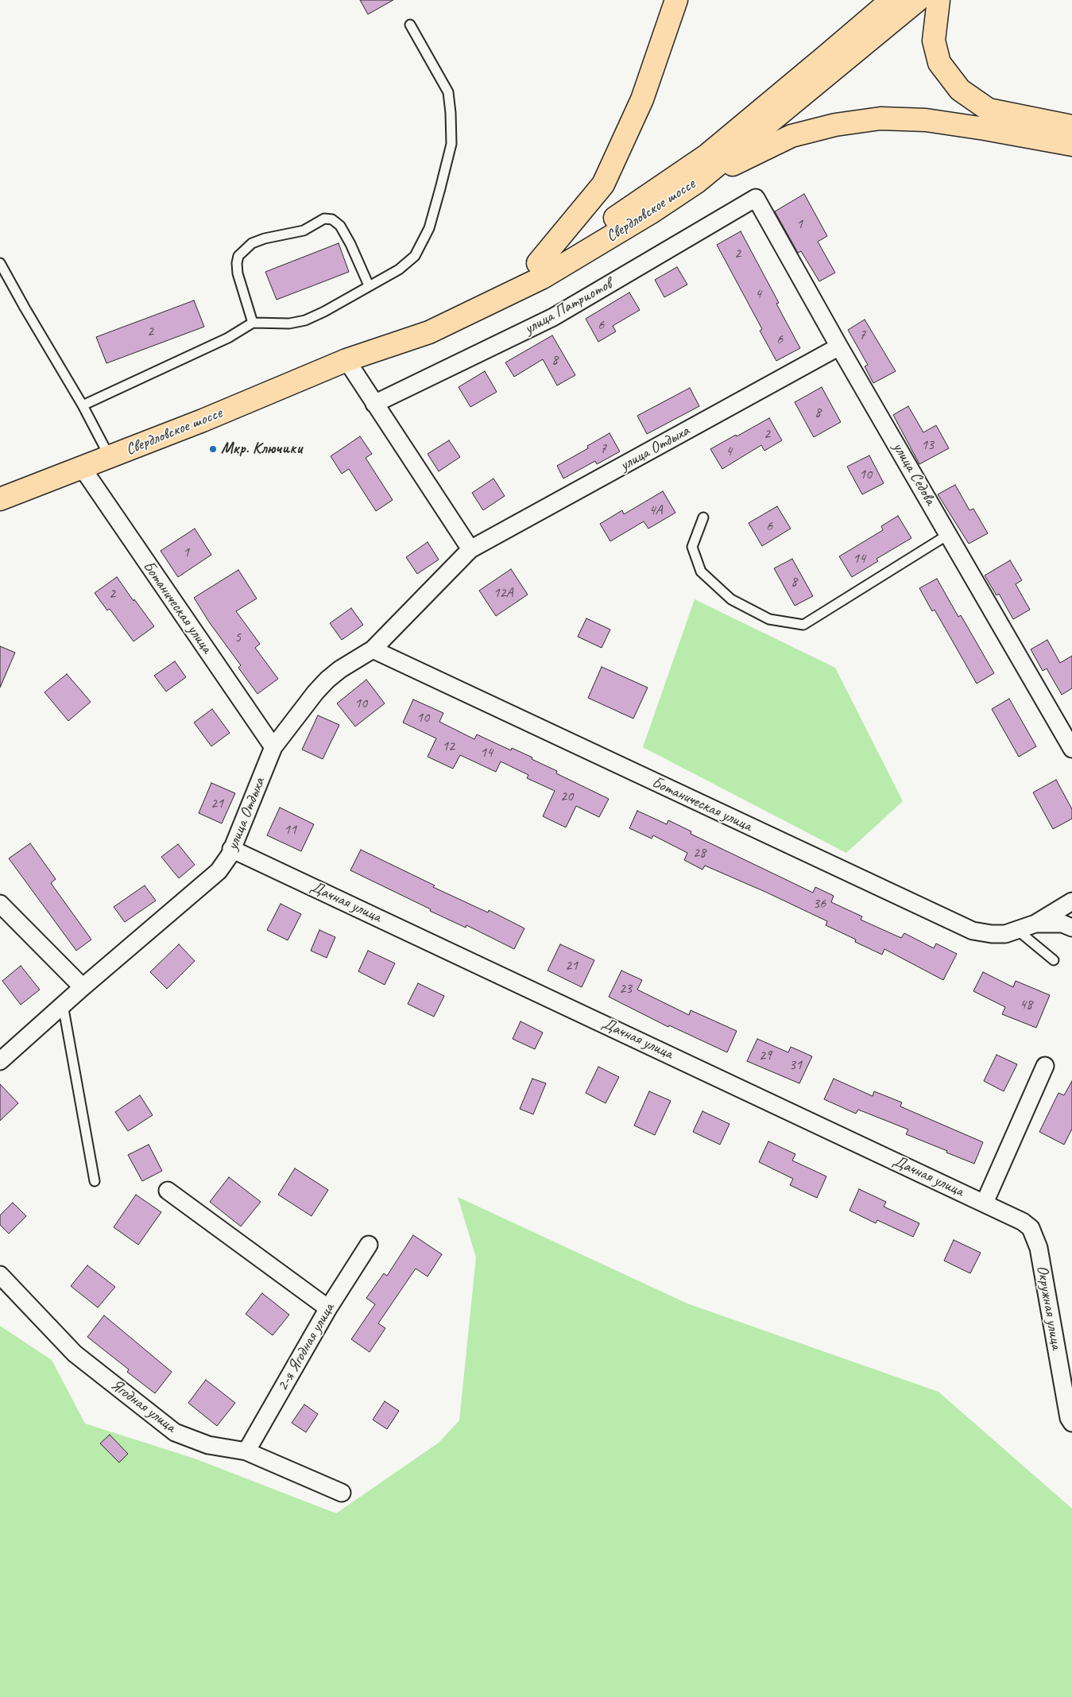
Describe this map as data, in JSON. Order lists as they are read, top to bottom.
{
  "streets": {
    "main road": ["Свердловское шоссе"],
    "street": [
      "улица Патриотов",
      "улица Отдыха",
      "улица Седова",
      "Ботаническая улица",
      "Дачная улица",
      "Окружная улица",
      "2-я Ягодная улица",
      "Ягодная улица"
    ]
  },
  "crossings": [
    ["Свердловское шоссе", "Ботаническая улица"],
    ["улица Патриотов", "улица Седова"],
    ["улица Отдыха", "улица Седова"],
    ["улица Отдыха", "Ботаническая улица"],
    ["улица Отдыха", "Дачная улица"],
    ["Дачная улица", "Окружная улица"],
    ["2-я Ягодная улица", "Ягодная улица"]
  ],
  "places": ["Мкр. Ключики"],
  "house_numbers": [
    "1",
    "2",
    "4",
    "6",
    "2",
    "7",
    "6",
    "8",
    "8",
    "2",
    "13",
    "7",
    "4",
    "10",
    "4А",
    "6",
    "1",
    "14",
    "8",
    "12А",
    "2",
    "5",
    "10",
    "10",
    "12",
    "14",
    "20",
    "21",
    "11",
    "28",
    "36",
    "21",
    "23",
    "48",
    "29",
    "31"
  ]
}
